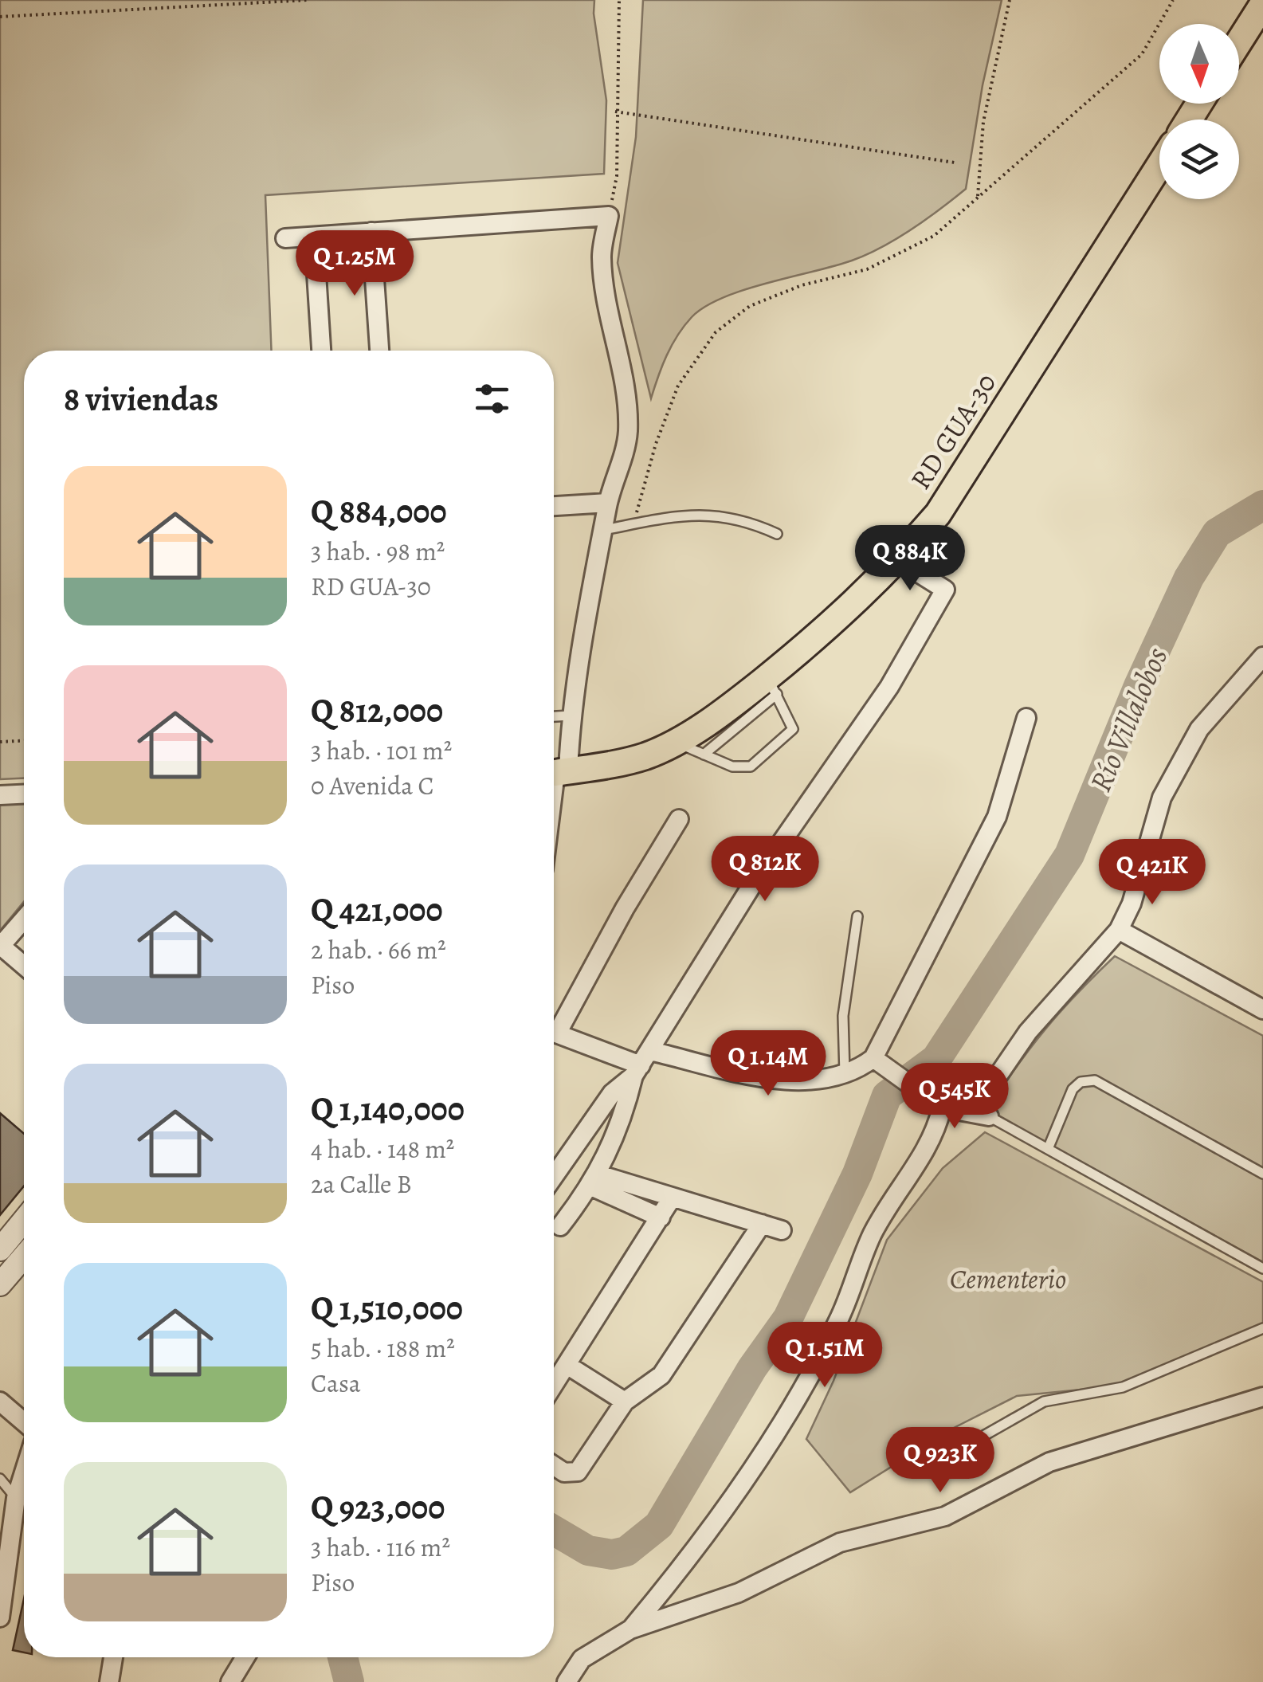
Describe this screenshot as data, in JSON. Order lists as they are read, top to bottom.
{
  "streets": {
    "main road": ["RD GUA-30"]
  },
  "water": ["Río Villalobos"],
  "parks": ["Cementerio"],
  "north": "bottom",
  "page": {
    "price": [
      "Q 1.25M",
      "Q 884K",
      "Q 812K",
      "Q 421K",
      "Q 1.14M",
      "Q 545K",
      "Q 1.51M",
      "Q 923K"
    ],
    "heading": "8 viviendas",
    "list": [
      {
        "name": "Q 884,000",
        "note": "3 hab. · 98 m² · RD GUA-30"
      },
      {
        "name": "Q 812,000",
        "note": "3 hab. · 101 m² · 0 Avenida C"
      },
      {
        "name": "Q 421,000",
        "note": "2 hab. · 66 m² · Piso"
      },
      {
        "name": "Q 1,140,000",
        "note": "4 hab. · 148 m² · 2a Calle B"
      },
      {
        "name": "Q 1,510,000",
        "note": "5 hab. · 188 m² · Casa"
      },
      {
        "name": "Q 923,000",
        "note": "3 hab. · 116 m² · Piso"
      }
    ]
  }
}
